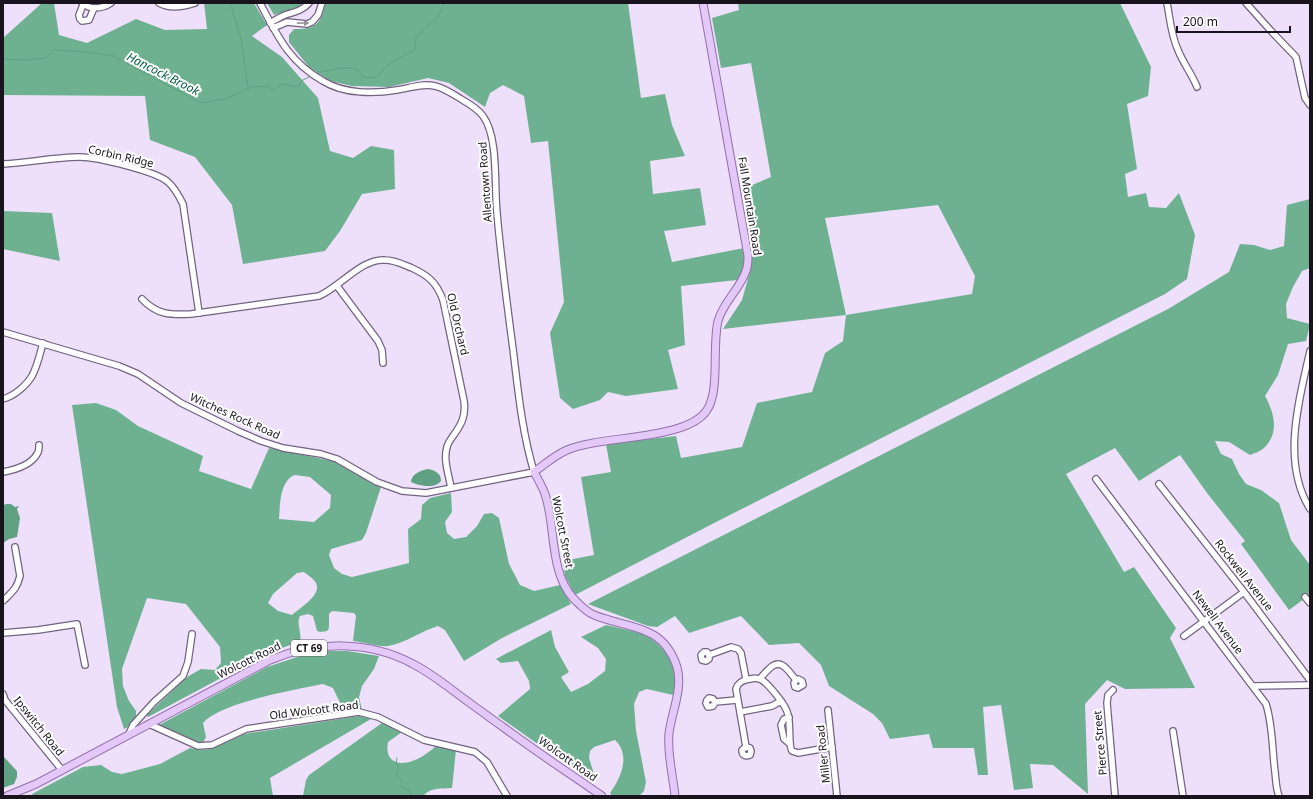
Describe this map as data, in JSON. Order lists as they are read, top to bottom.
{
  "streets": {
    "main road": [
      "Fall Mountain Road",
      "Wolcott Street",
      "CT 69",
      "Wolcott Road"
    ],
    "street": [
      "Corbin Ridge",
      "Allentown Road",
      "Old Orchard",
      "Witches Rock Road",
      "Rockwell Avenue",
      "Newell Avenue",
      "Old Wolcott Road",
      "Ipswitch Road",
      "Pierce Street",
      "Miller Road"
    ]
  },
  "crossings": [
    ["Corbin Ridge", "Old Orchard"],
    ["Allentown Road", "Fall Mountain Road"],
    ["Allentown Road", "Witches Rock Road"],
    ["Allentown Road", "Wolcott Street"],
    ["Fall Mountain Road", "Witches Rock Road"],
    ["Fall Mountain Road", "Wolcott Street"],
    ["Old Orchard", "Witches Rock Road"],
    ["Witches Rock Road", "Wolcott Street"],
    ["Wolcott Road", "Old Wolcott Road"],
    ["Wolcott Road", "Ipswitch Road"]
  ],
  "water": ["Hancock Brook"],
  "scale_bar": "200 m"
}
